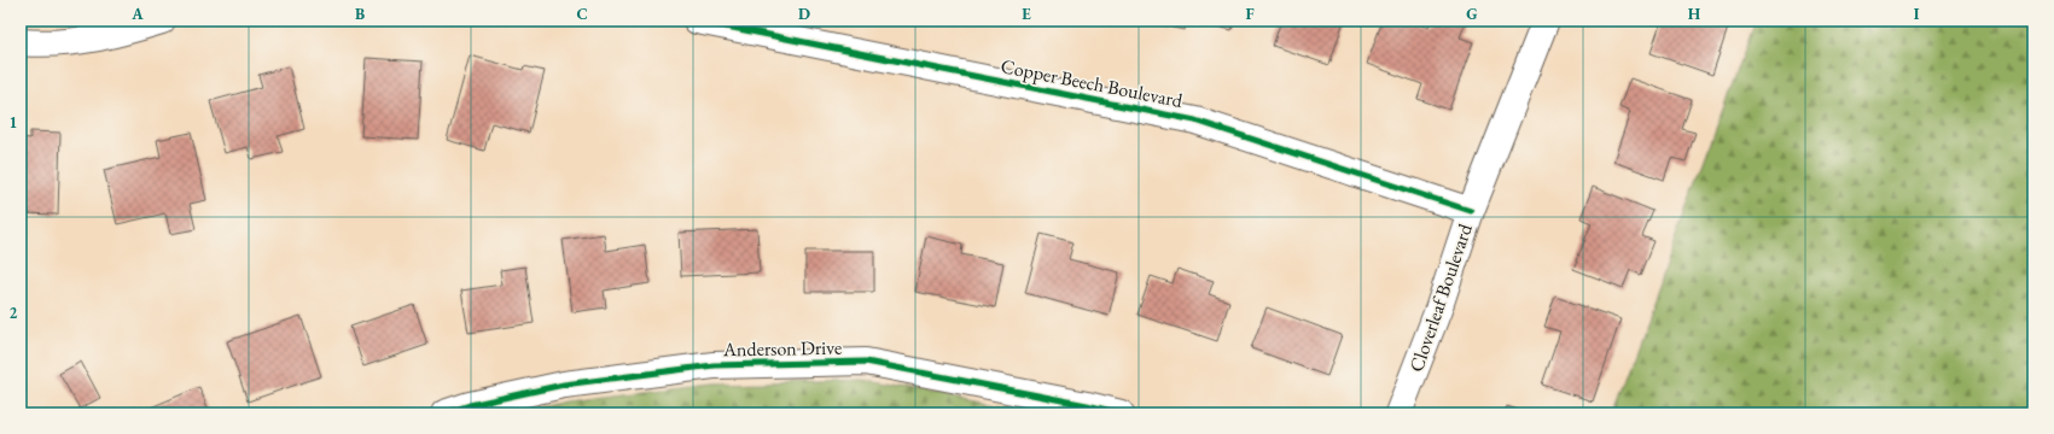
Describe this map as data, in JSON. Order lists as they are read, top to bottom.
{
  "streets": {
    "street": ["Copper Beech Boulevard", "Cloverleaf Boulevard", "Anderson Drive"]
  },
  "crossings": [
    ["Copper Beech Boulevard", "Cloverleaf Boulevard"]
  ],
  "grid": {
    "columns": [
      "A",
      "B",
      "C",
      "D",
      "E",
      "F",
      "G",
      "H",
      "I"
    ],
    "rows": ["1", "2"]
  }
}
